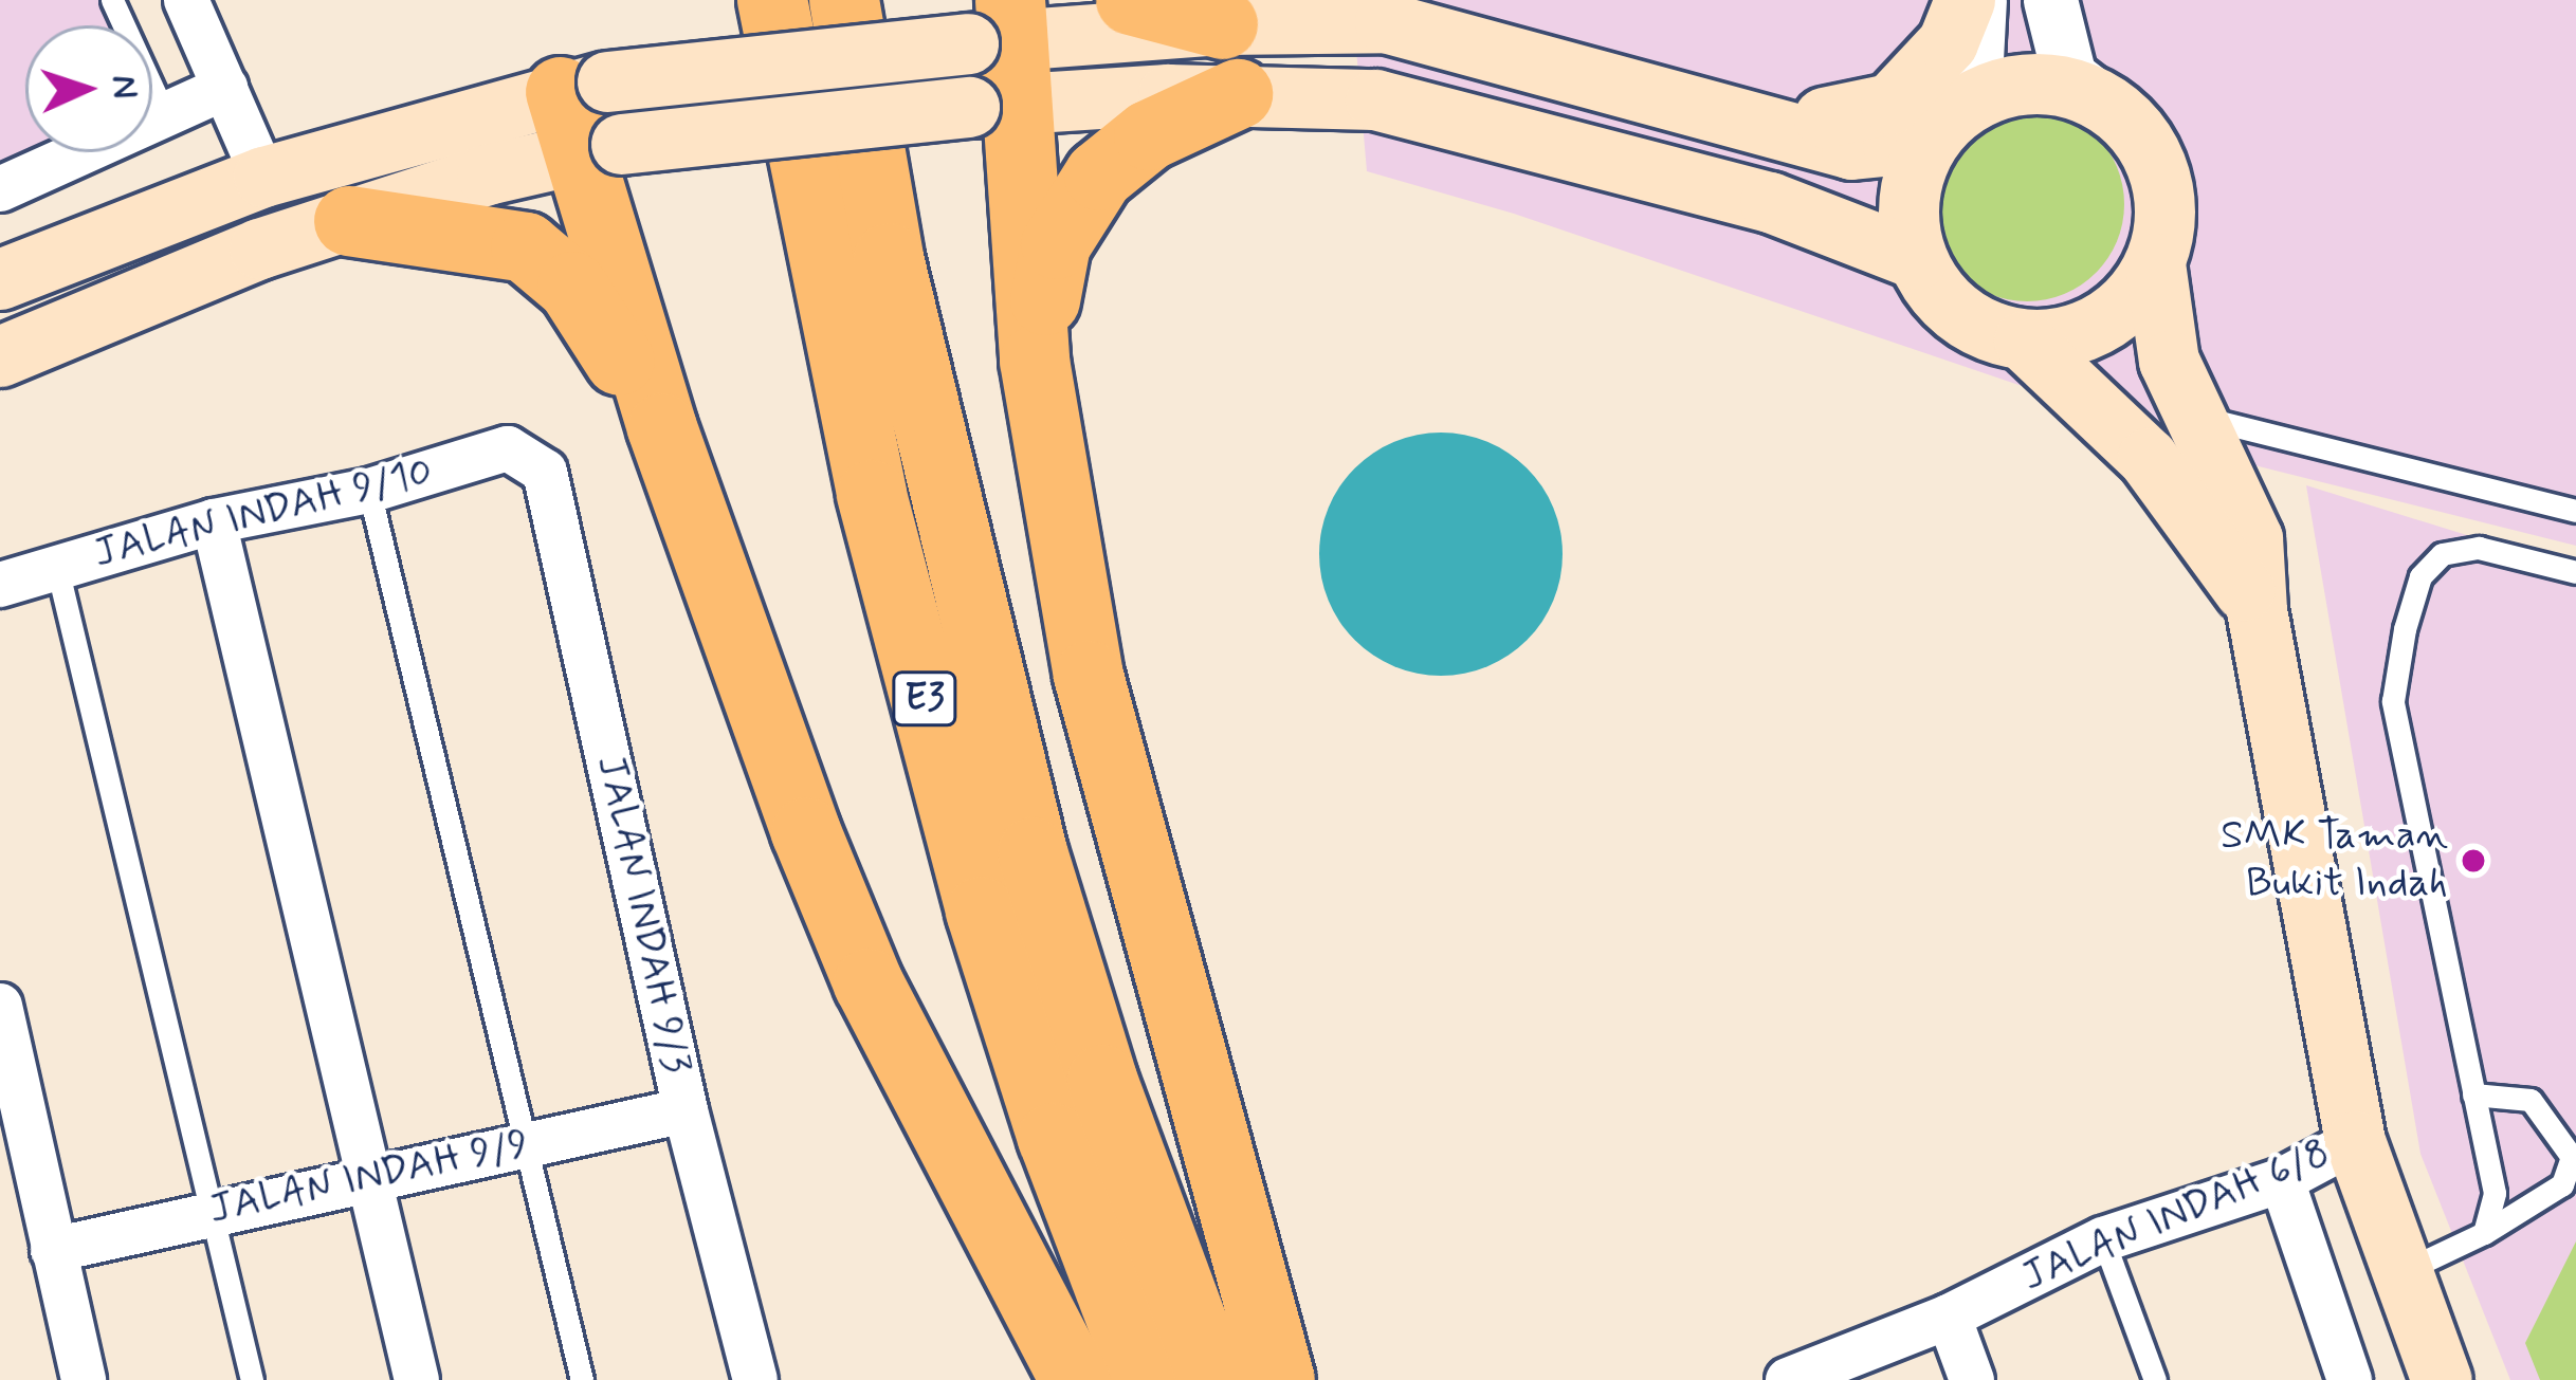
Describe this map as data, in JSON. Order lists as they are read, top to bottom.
{
  "streets": {
    "highway": ["E3"],
    "street": [
      "JALAN INDAH 9/10",
      "JALAN INDAH 9/3",
      "JALAN INDAH 9/9",
      "JALAN INDAH 6/8"
    ]
  },
  "crossings": [
    ["JALAN INDAH 9/10", "JALAN INDAH 9/3"],
    ["JALAN INDAH 9/3", "JALAN INDAH 9/9"]
  ],
  "places": ["SMK Taman Bukit Indah"],
  "north": "right"
}
